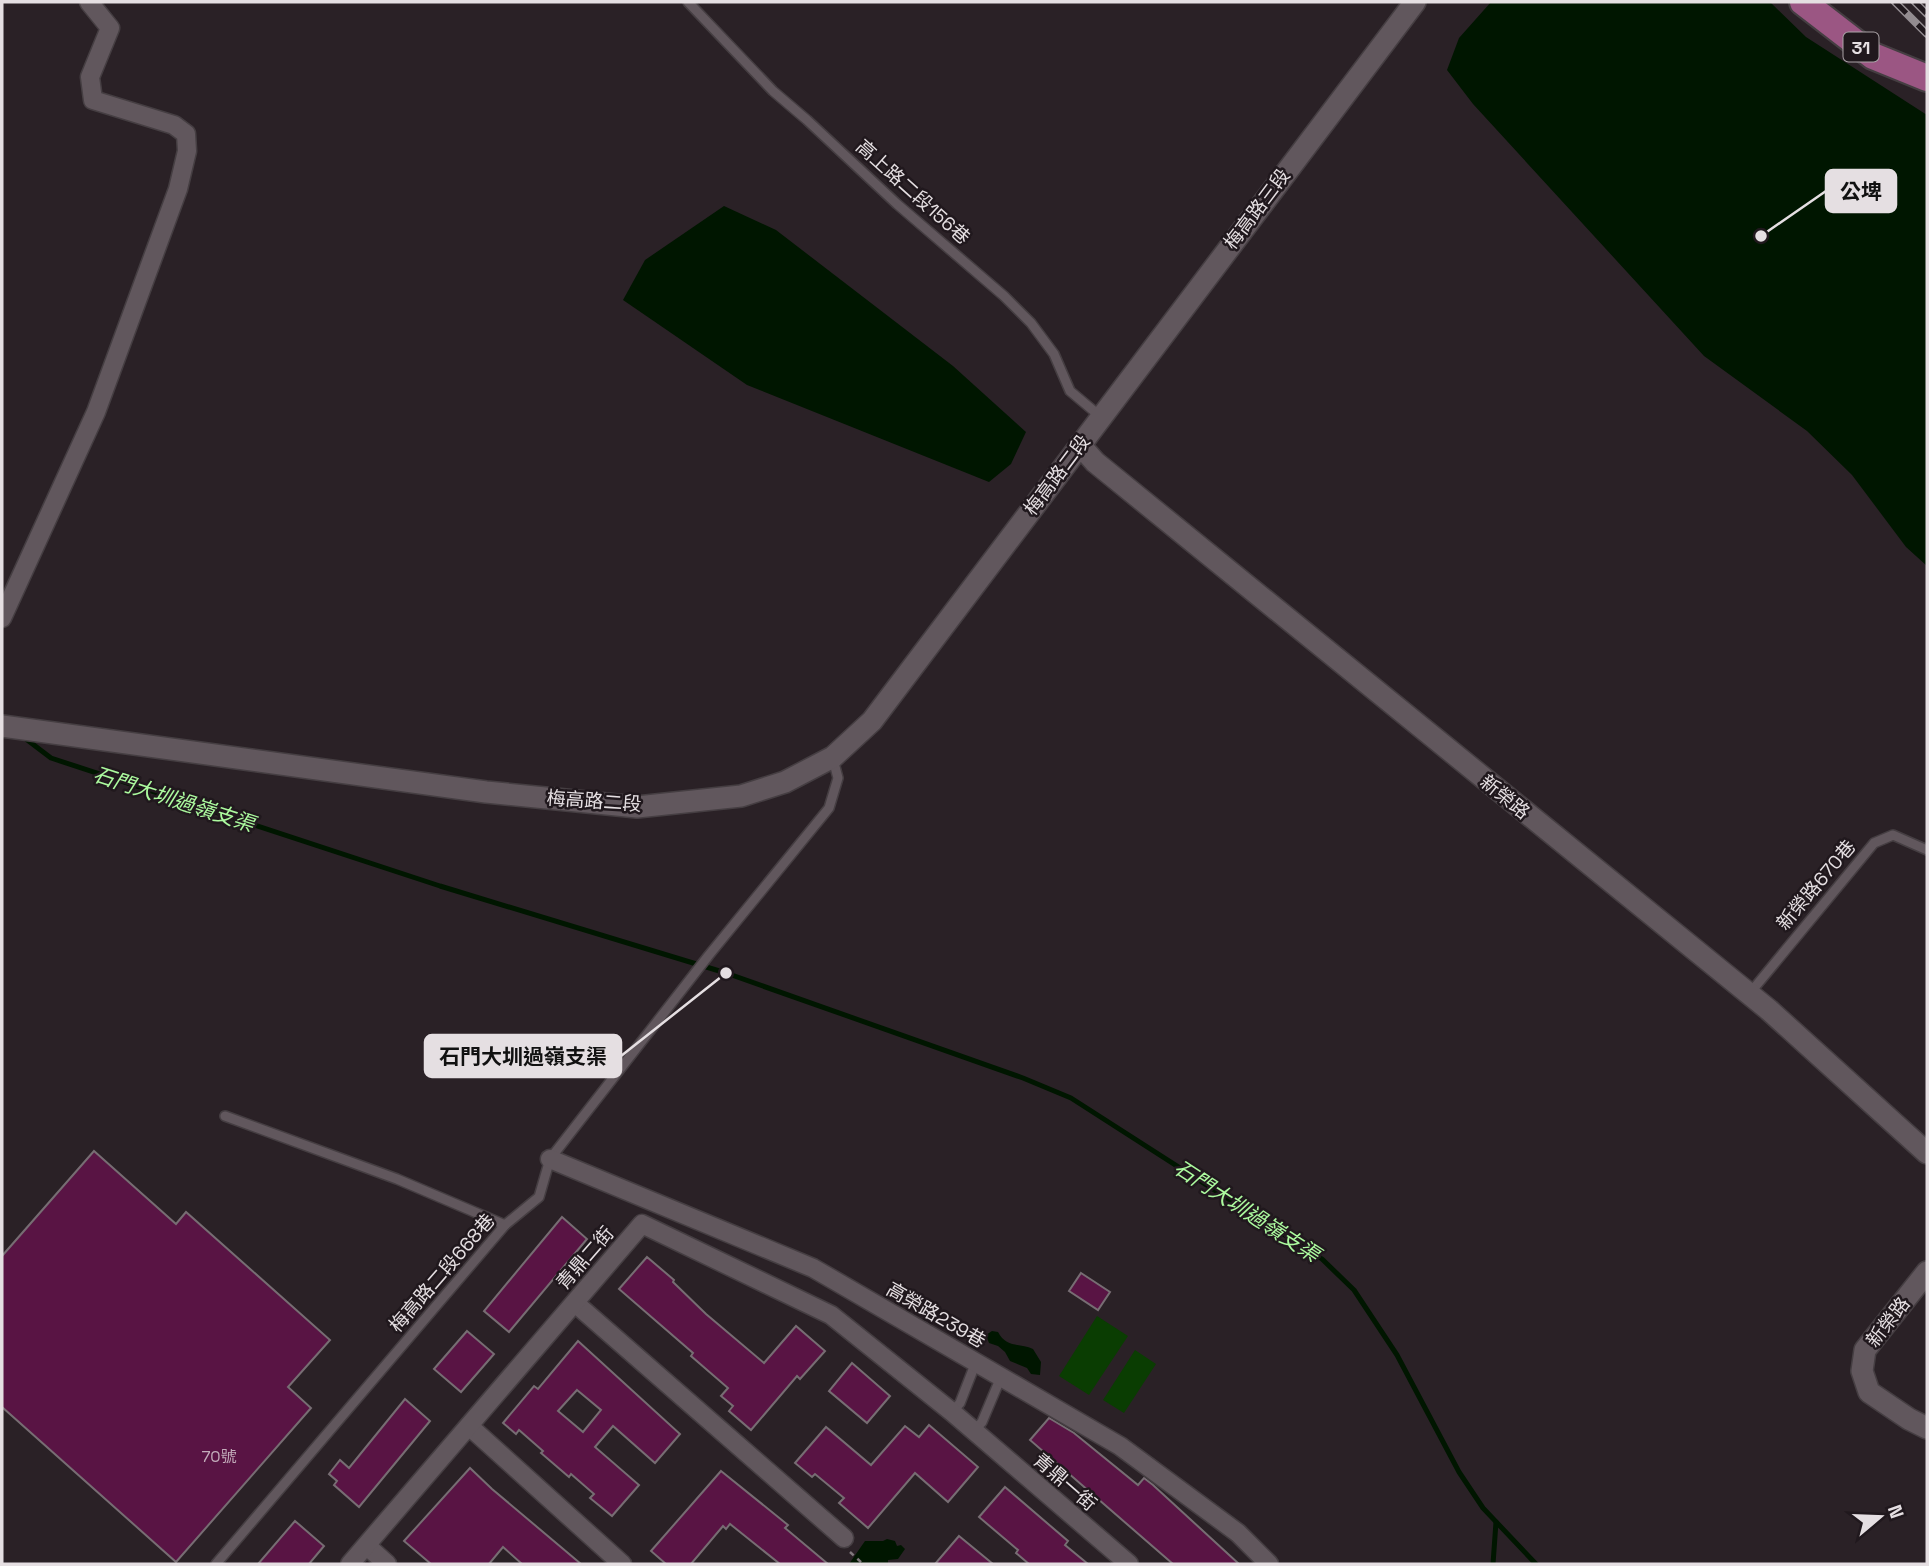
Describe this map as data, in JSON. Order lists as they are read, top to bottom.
{
  "streets": {
    "main road": ["31"],
    "street": [
      "梅高路三段",
      "梅高路二段",
      "新榮路",
      "青鼎二街",
      "高榮路239巷",
      "青鼎一街"
    ],
    "lane": ["高上路二段156巷", "新榮路670巷", "梅高路二段668巷"]
  },
  "crossings": [
    ["高上路二段156巷", "梅高路三段"],
    ["高上路二段156巷", "梅高路二段"],
    ["梅高路三段", "梅高路二段"],
    ["梅高路二段", "新榮路"],
    ["梅高路二段", "梅高路二段668巷"],
    ["新榮路", "新榮路670巷"],
    ["青鼎二街", "青鼎一街"],
    ["梅高路二段668巷", "高榮路239巷"]
  ],
  "water": ["石門大圳過嶺支渠"],
  "places": ["公埤", "石門大圳過嶺支渠"],
  "house_numbers": ["70號"],
  "north": "right"
}
